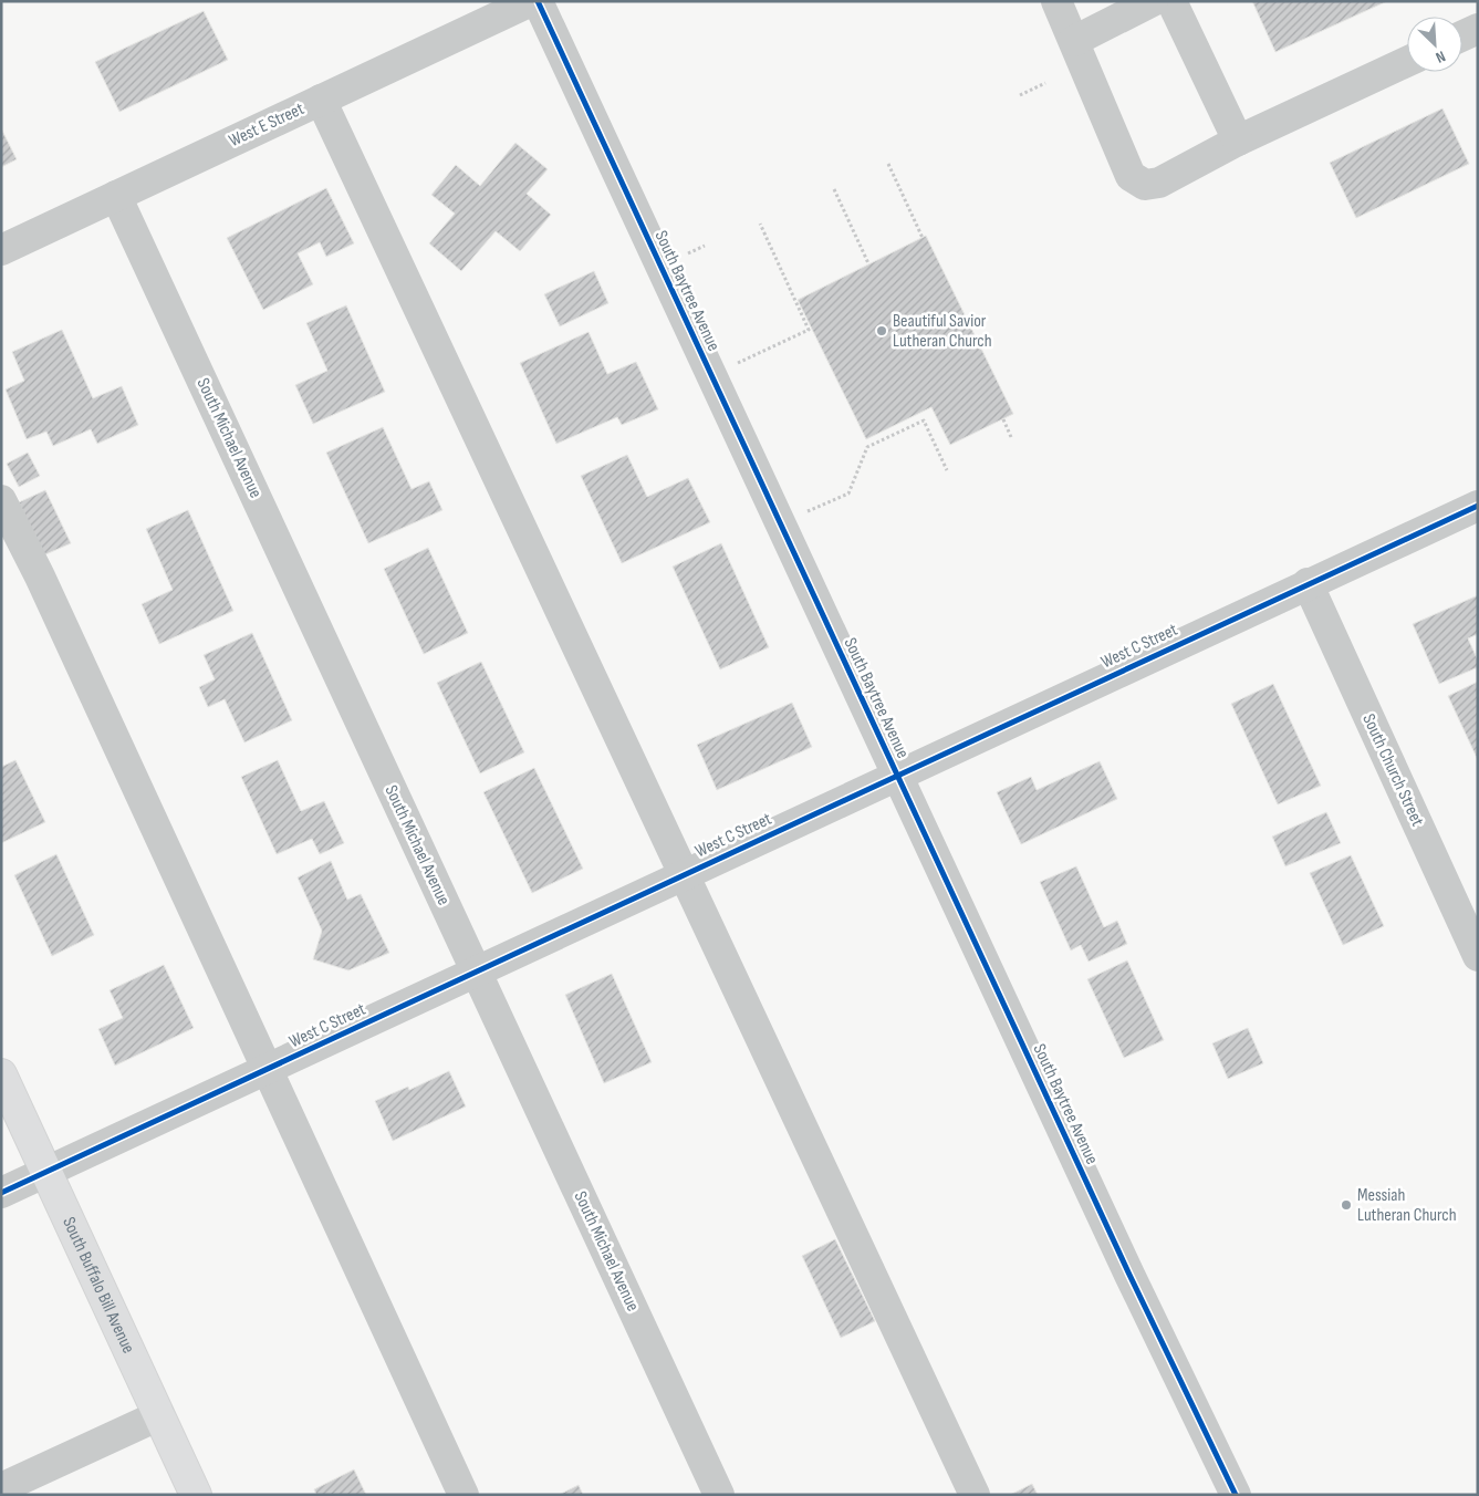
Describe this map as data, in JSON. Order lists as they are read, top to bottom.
{
  "streets": {
    "main road": ["South Buffalo Bill Avenue"],
    "street": [
      "West E Street",
      "South Baytree Avenue",
      "South Michael Avenue",
      "West C Street",
      "South Church Street"
    ]
  },
  "crossings": [
    ["West E Street", "South Michael Avenue"],
    ["South Baytree Avenue", "West C Street"],
    ["South Michael Avenue", "West C Street"],
    ["West C Street", "South Church Street"],
    ["West C Street", "South Buffalo Bill Avenue"]
  ],
  "places": ["Beautiful Savior Lutheran Church", "Messiah Lutheran Church"],
  "north": "bottom right"
}
